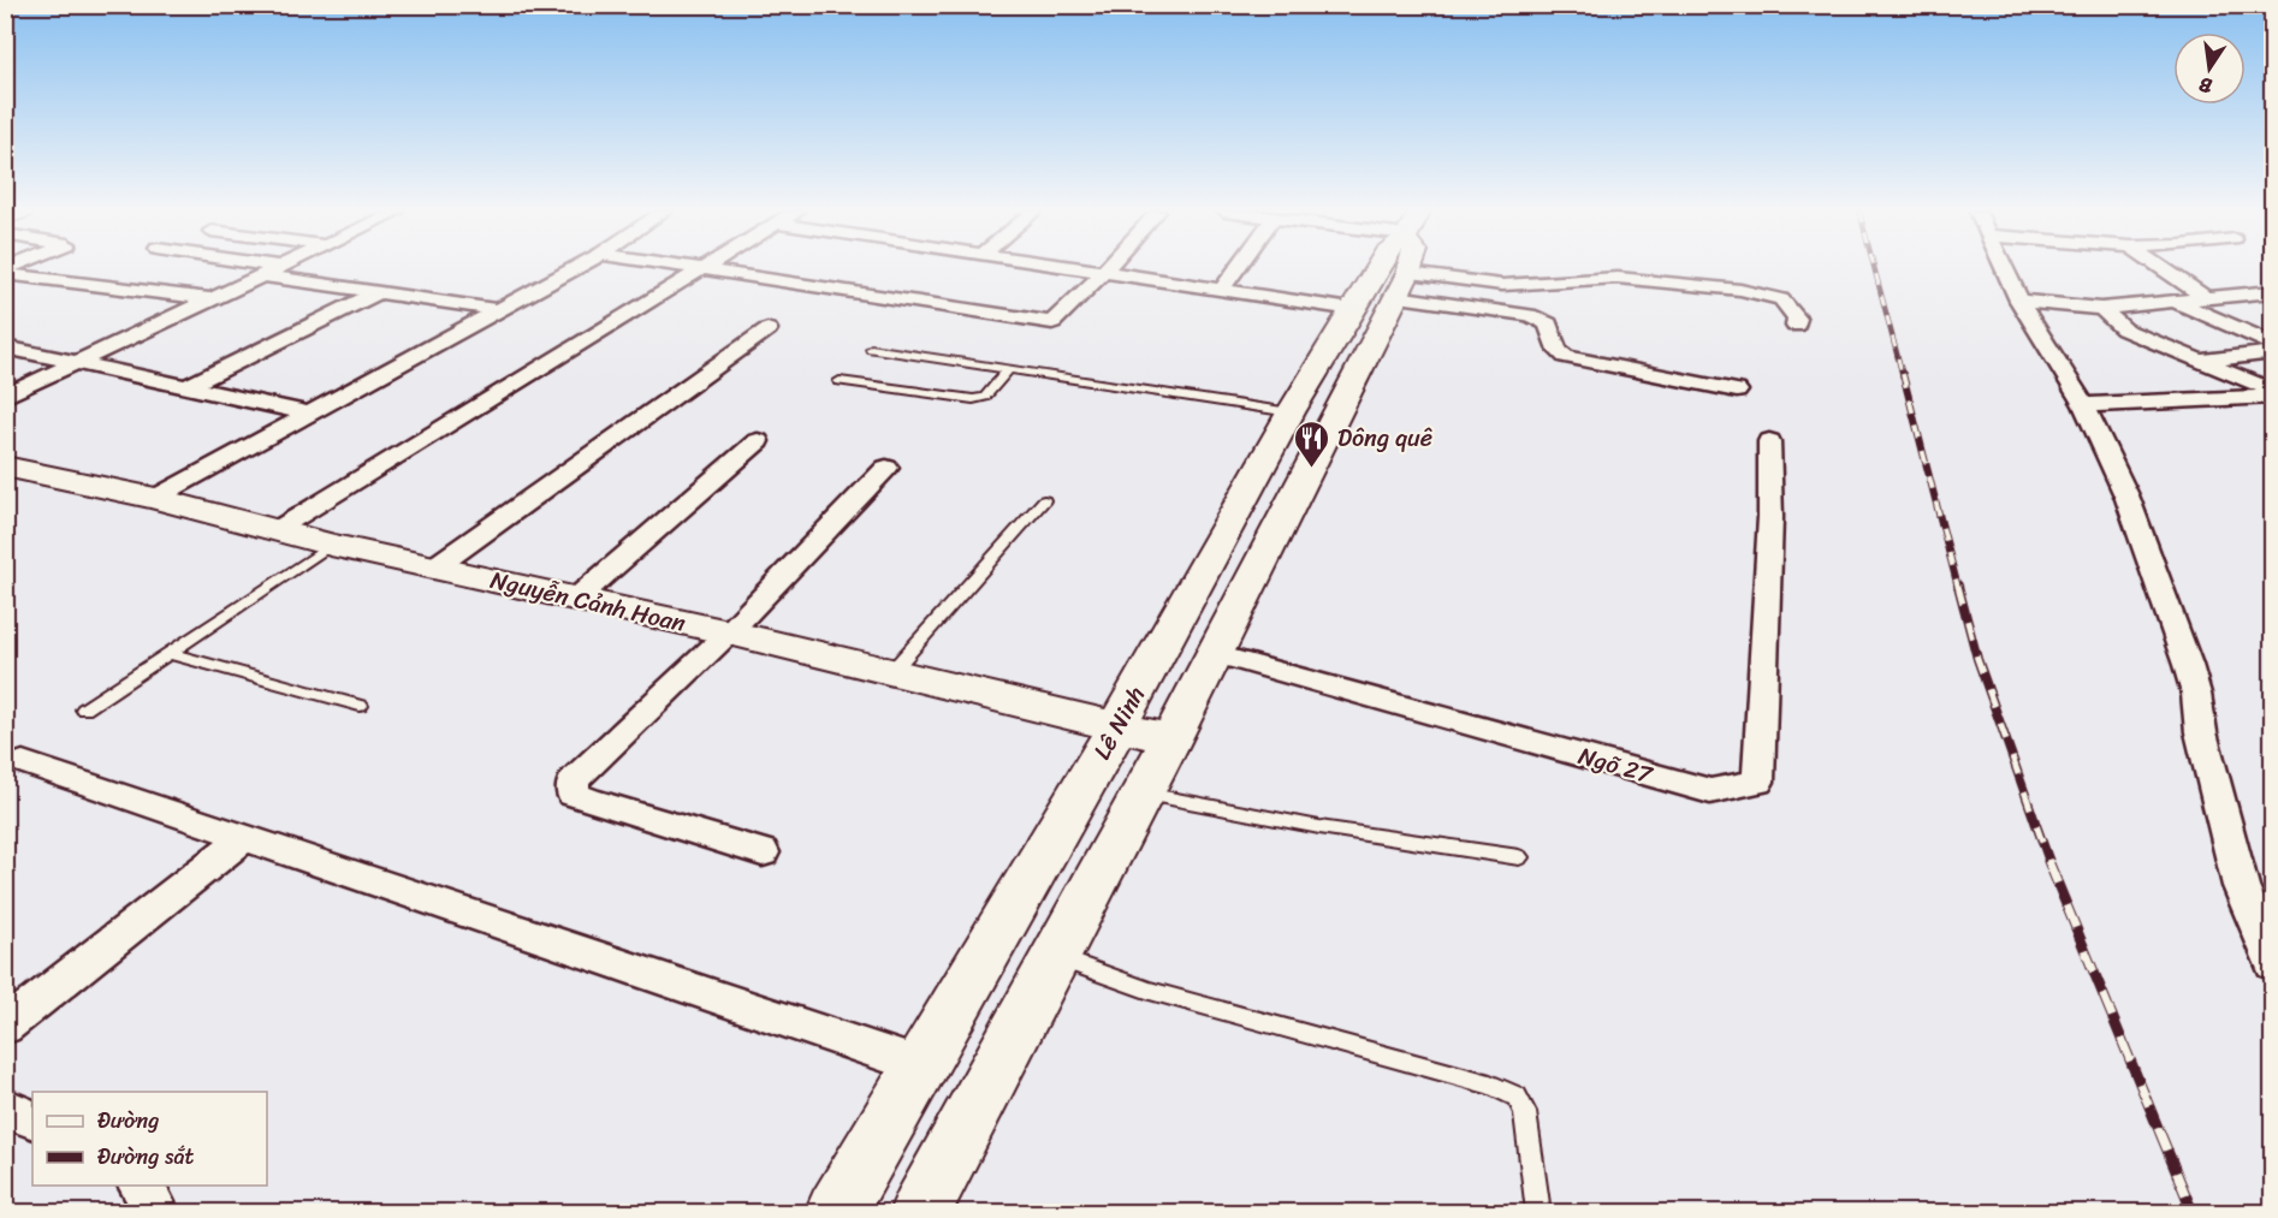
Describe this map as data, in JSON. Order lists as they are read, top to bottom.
{
  "streets": {
    "street": ["Nguyễn Cảnh Hoan", "Lê Ninh", "Ngõ 27"]
  },
  "crossings": [
    ["Nguyễn Cảnh Hoan", "Lê Ninh"]
  ],
  "places": {
    "restaurant": ["Dông quê"]
  },
  "legend": ["Đường", "Đường sắt"],
  "north": "bottom"
}
